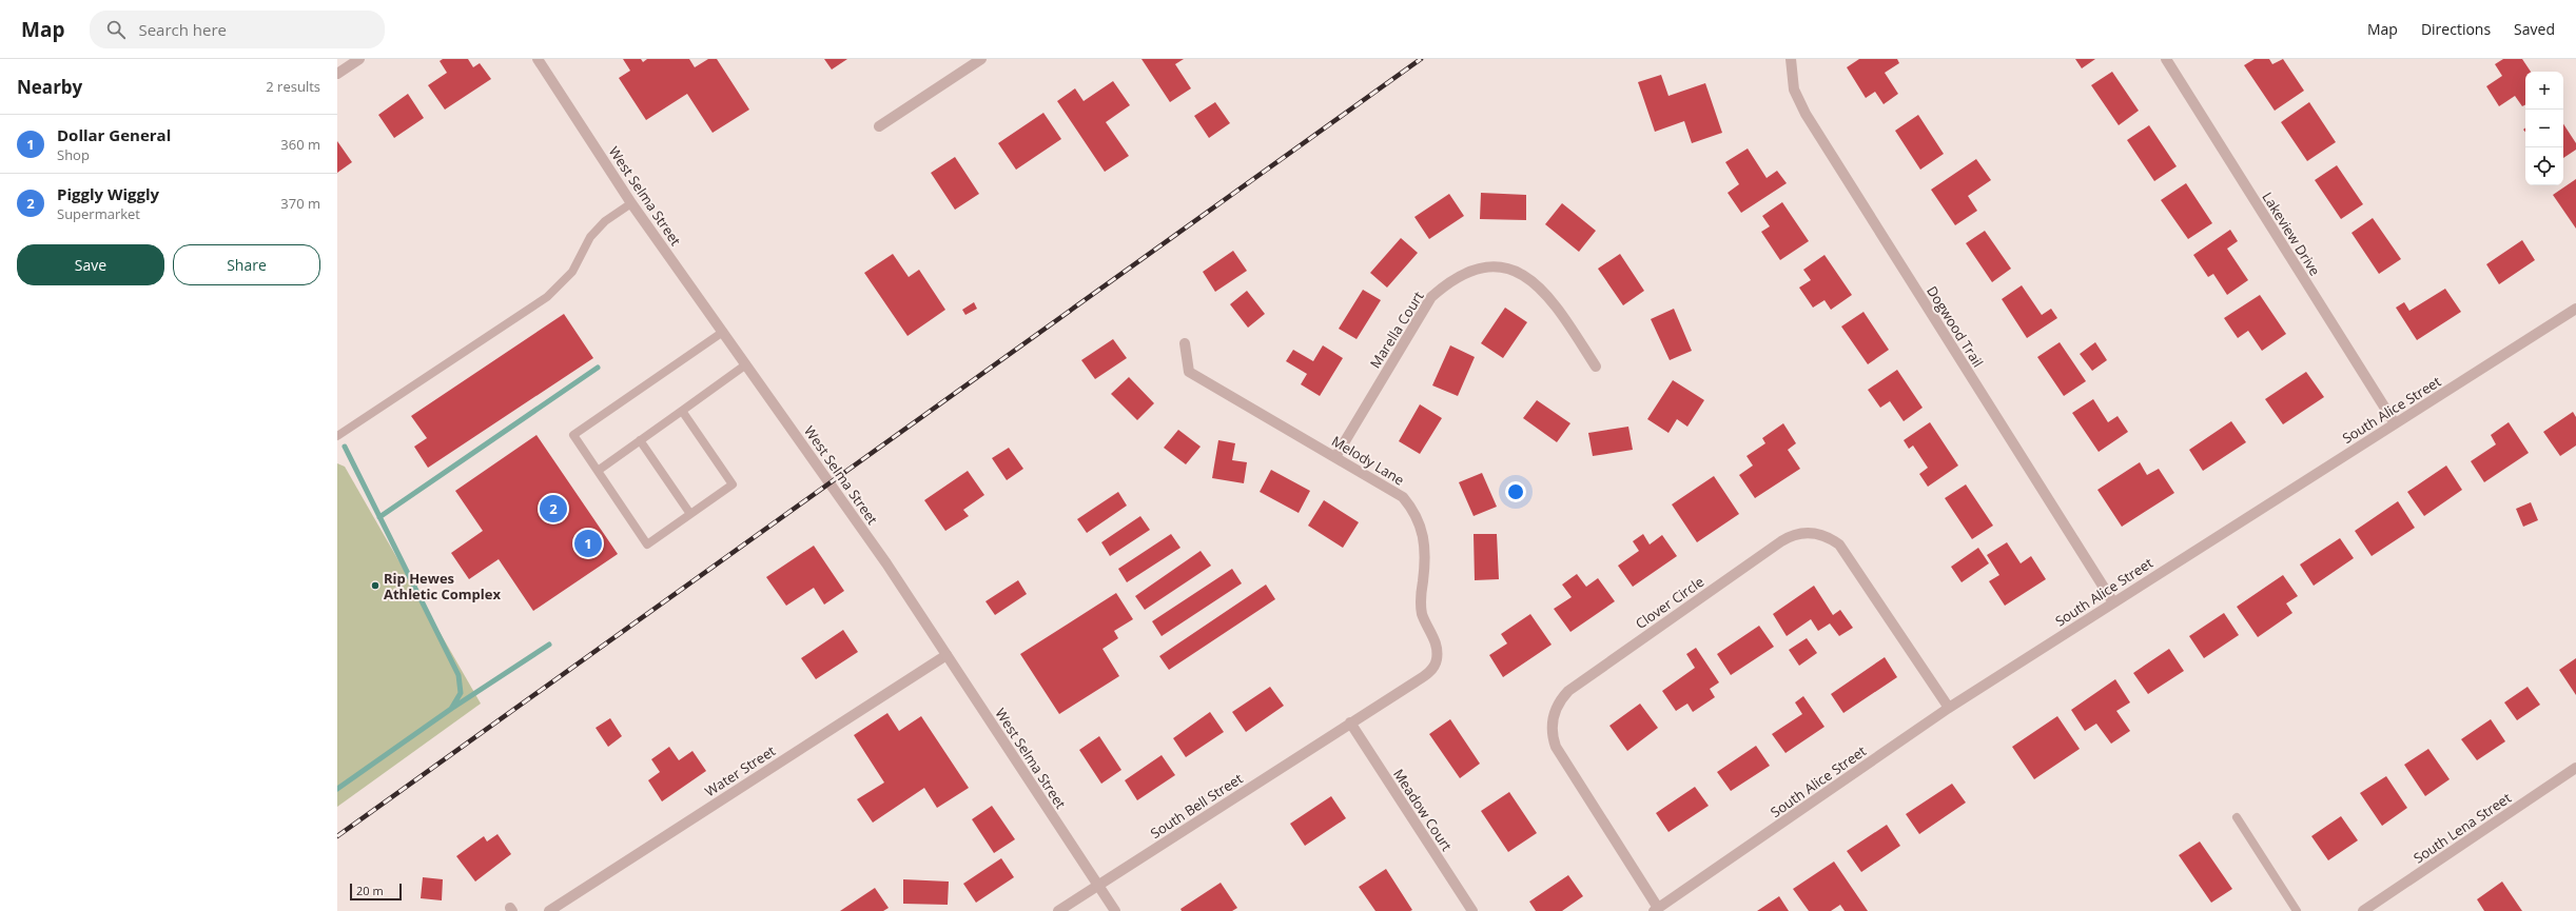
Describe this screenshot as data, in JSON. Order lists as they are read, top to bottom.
{
  "streets": {
    "street": [
      "West Selma Street",
      "Lakeview Drive",
      "Dogwood Trail",
      "Marella Court",
      "South Alice Street",
      "Melody Lane",
      "Clover Circle",
      "Water Street",
      "South Bell Street",
      "Meadow Court",
      "South Lena Street"
    ]
  },
  "crossings": [
    ["West Selma Street", "Water Street"],
    ["West Selma Street", "South Bell Street"],
    ["Lakeview Drive", "South Alice Street"],
    ["Dogwood Trail", "South Alice Street"],
    ["Marella Court", "Melody Lane"],
    ["South Alice Street", "Clover Circle"],
    ["Melody Lane", "South Bell Street"],
    ["Melody Lane", "Meadow Court"],
    ["South Bell Street", "Meadow Court"]
  ],
  "places": ["Rip Hewes Athletic Complex"],
  "scale_bar": "20 m",
  "page": {
    "header": "Map",
    "search": "Search here",
    "nav": ["Map", "Directions", "Saved"],
    "heading": ["Nearby", "2 results"],
    "map_buttons": ["+", "−"],
    "list": [
      {
        "mark": "1",
        "name": "Dollar General",
        "note": "Shop",
        "value": "360 m"
      },
      {
        "mark": "2",
        "name": "Piggly Wiggly",
        "note": "Supermarket",
        "value": "370 m"
      }
    ],
    "buttons": ["Save", "Share"],
    "pins": ["2", "1"],
    "scale": "20 m"
  }
}
